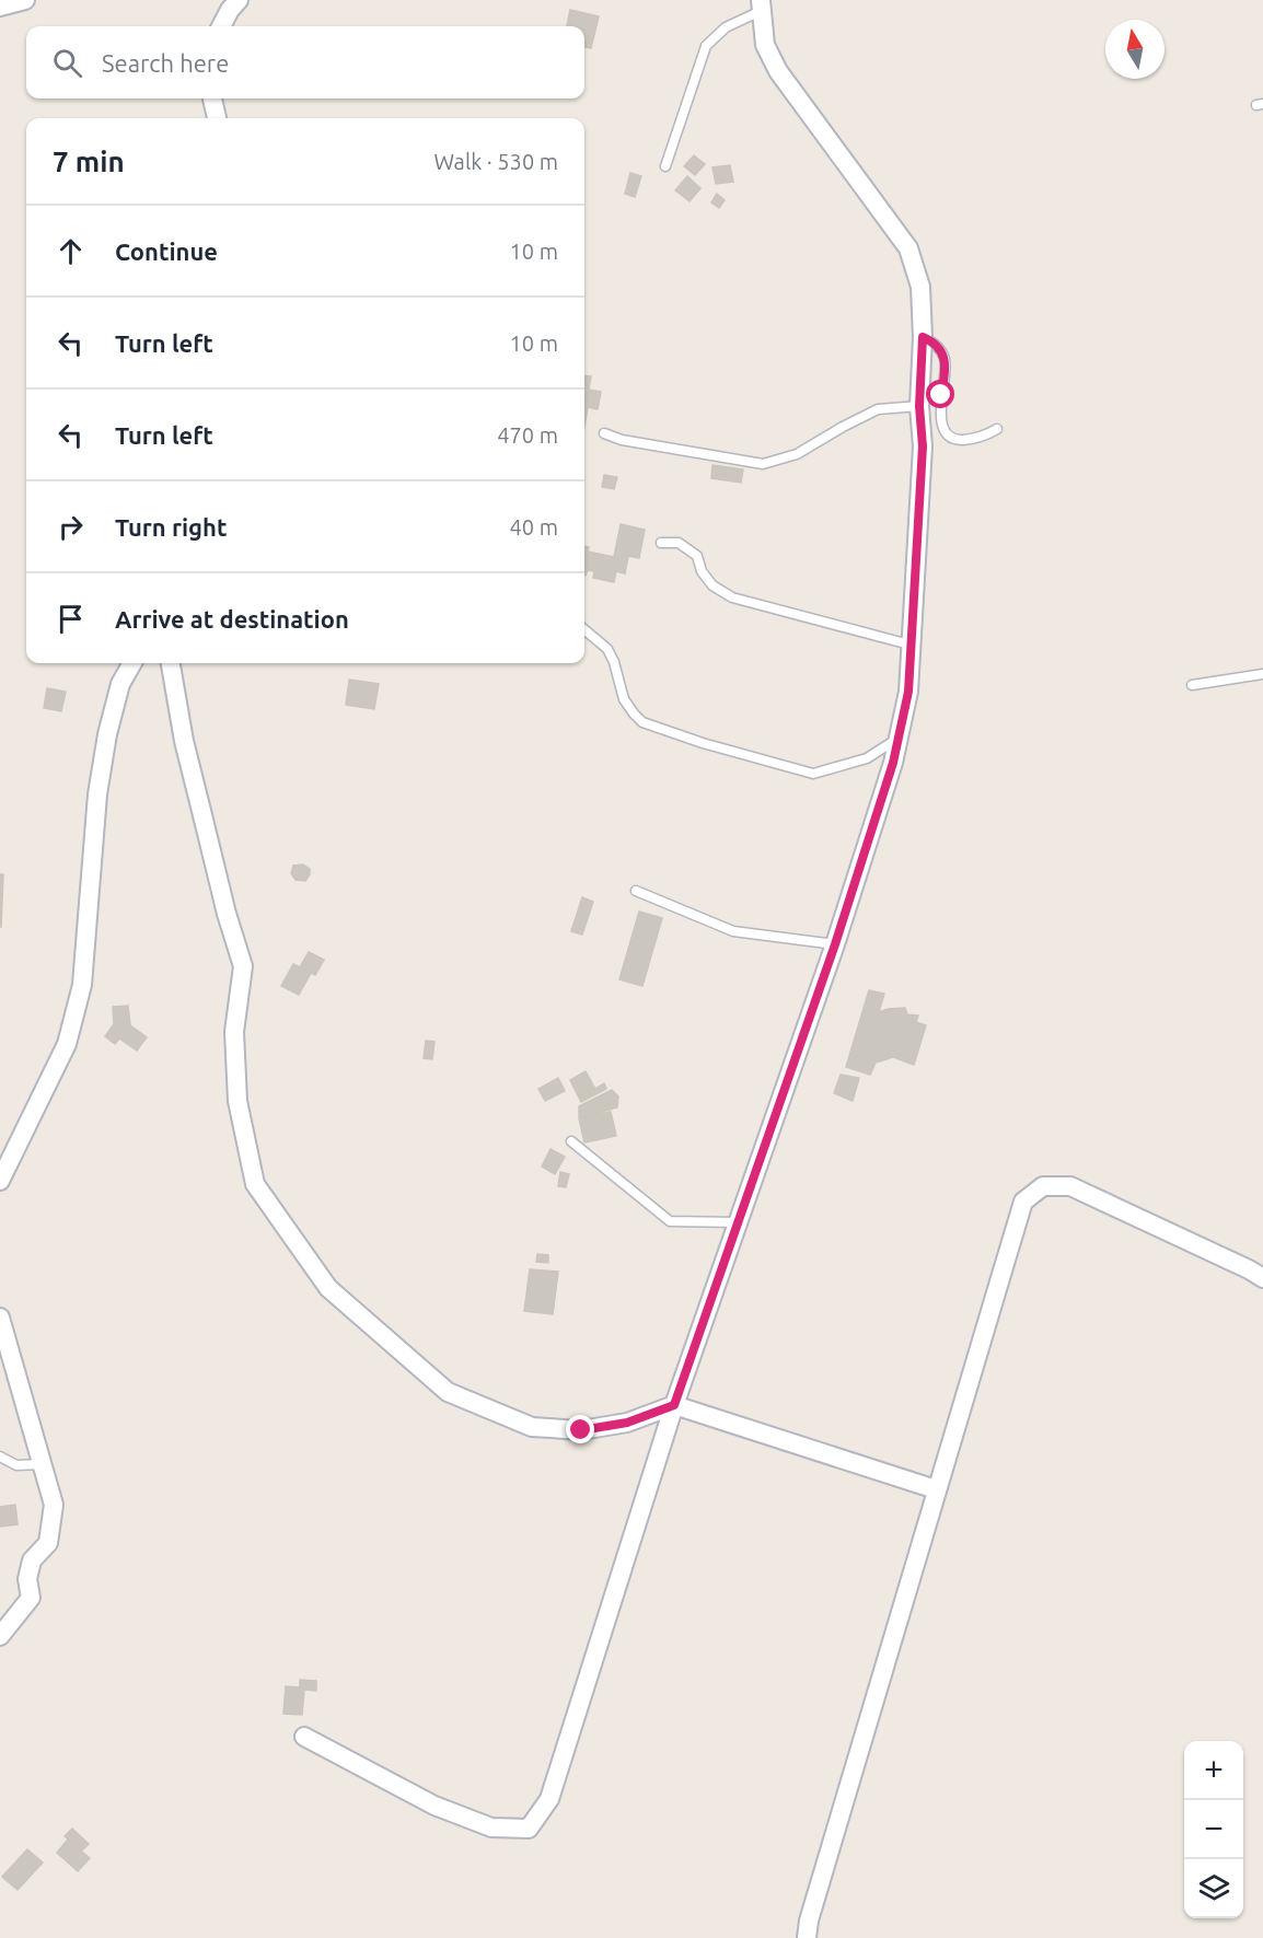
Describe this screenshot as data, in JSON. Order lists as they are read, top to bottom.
{
  "north": "top",
  "page": {
    "search": "Search here",
    "heading": ["7 min", "Walk · 530 m"],
    "list": [
      ["Continue", "10 m"],
      ["Turn left", "10 m"],
      ["Turn left", "470 m"],
      ["Turn right", "40 m"],
      "Arrive at destination"
    ],
    "map_buttons": ["+", "−"]
  }
}
